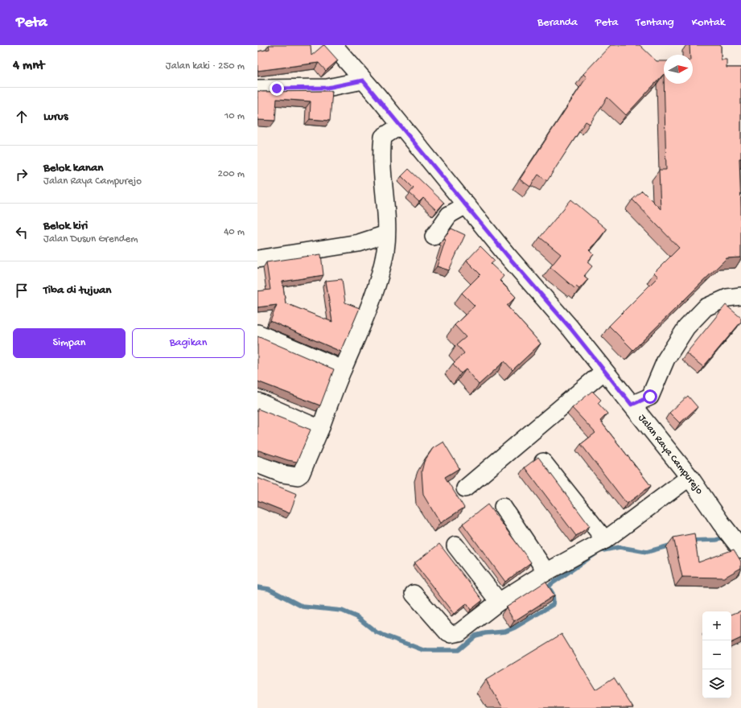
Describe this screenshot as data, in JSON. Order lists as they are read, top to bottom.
{
  "streets": {
    "main road": ["Jalan Raya Campurejo"]
  },
  "north": "right",
  "page": {
    "header": "Peta",
    "nav": [
      "Beranda",
      "Peta",
      "Tentang",
      "Kontak"
    ],
    "heading": ["4 mnt", "Jalan kaki · 250 m"],
    "list": [
      ["Lurus", "10 m"],
      ["Belok kanan", "Jalan Raya Campurejo", "200 m"],
      ["Belok kiri", "Jalan Dusun Grendem", "40 m"],
      "Tiba di tujuan"
    ],
    "buttons": ["Simpan", "Bagikan"],
    "map_buttons": ["+", "−"]
  }
}
